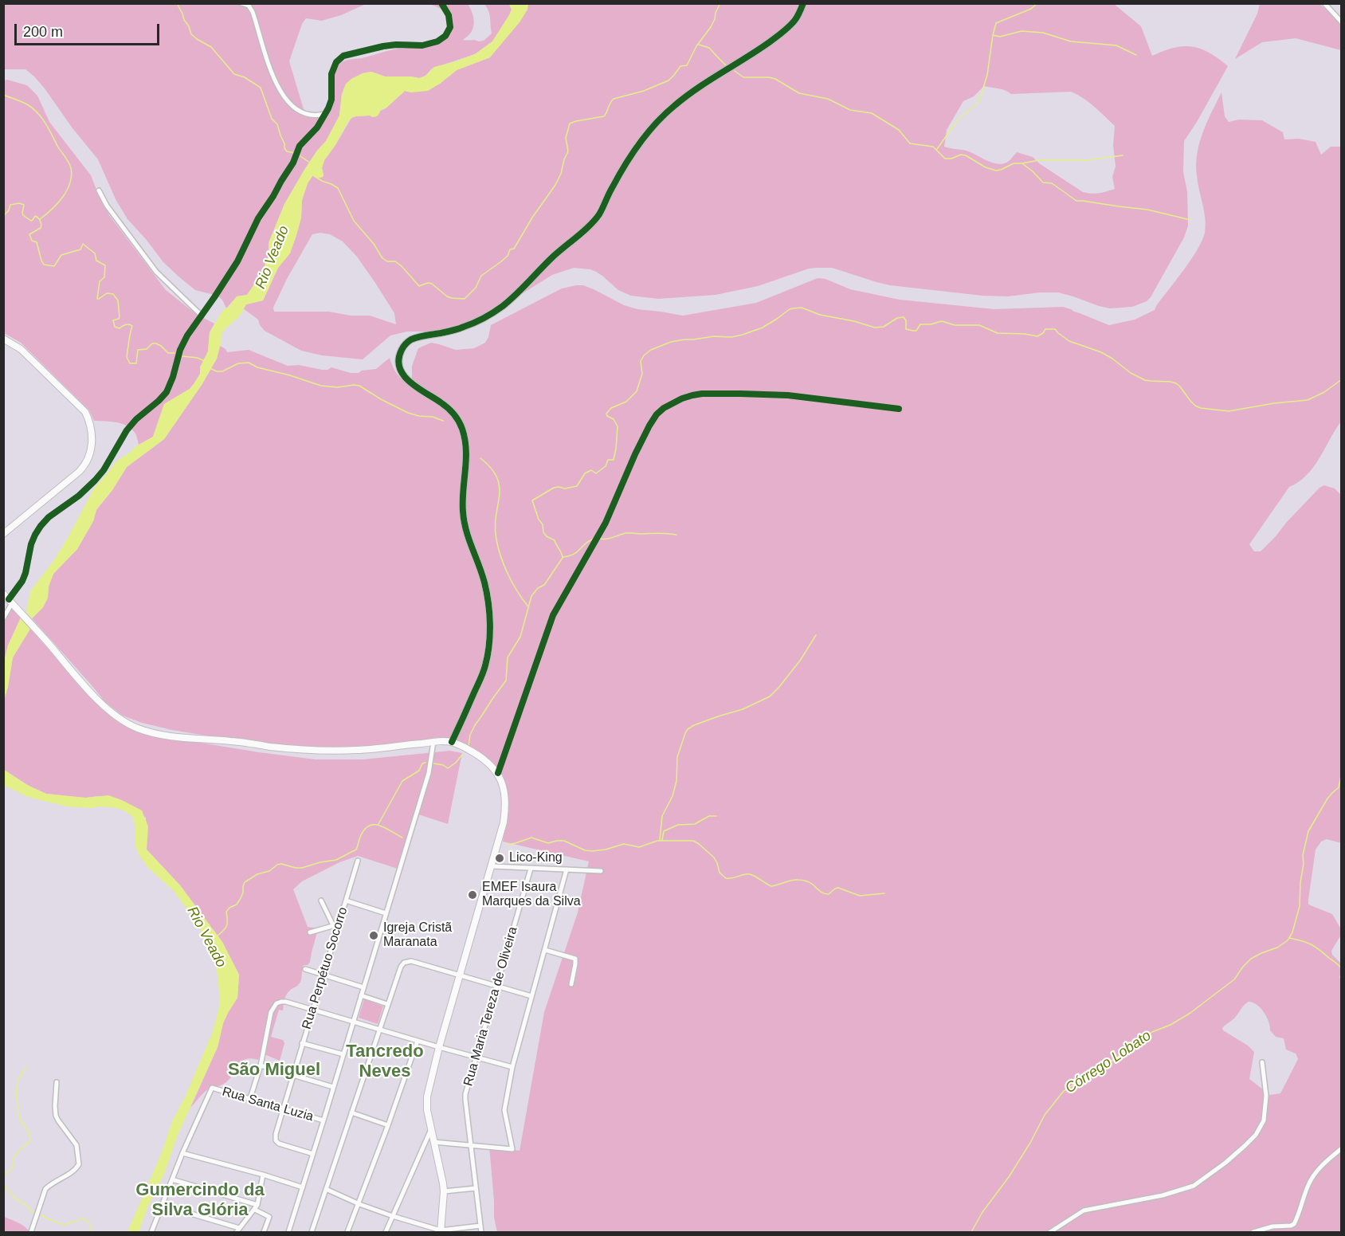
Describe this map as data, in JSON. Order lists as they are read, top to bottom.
{
  "streets": {
    "street": ["Rua Perpétuo Socorro", "Rua Maria Tereza de Oliveira", "Rua Santa Luzia"]
  },
  "crossings": [
    ["Rua Perpétuo Socorro", "Rua Santa Luzia"]
  ],
  "districts": ["Tancredo Neves", "São Miguel", "Gumercindo da Silva Glória"],
  "water": ["Rio Veado", "Córrego Lobato"],
  "places": ["Lico-King", "EMEF Isaura Marques da Silva", "Igreja Cristã Maranata"],
  "scale_bar": "200 m"
}
